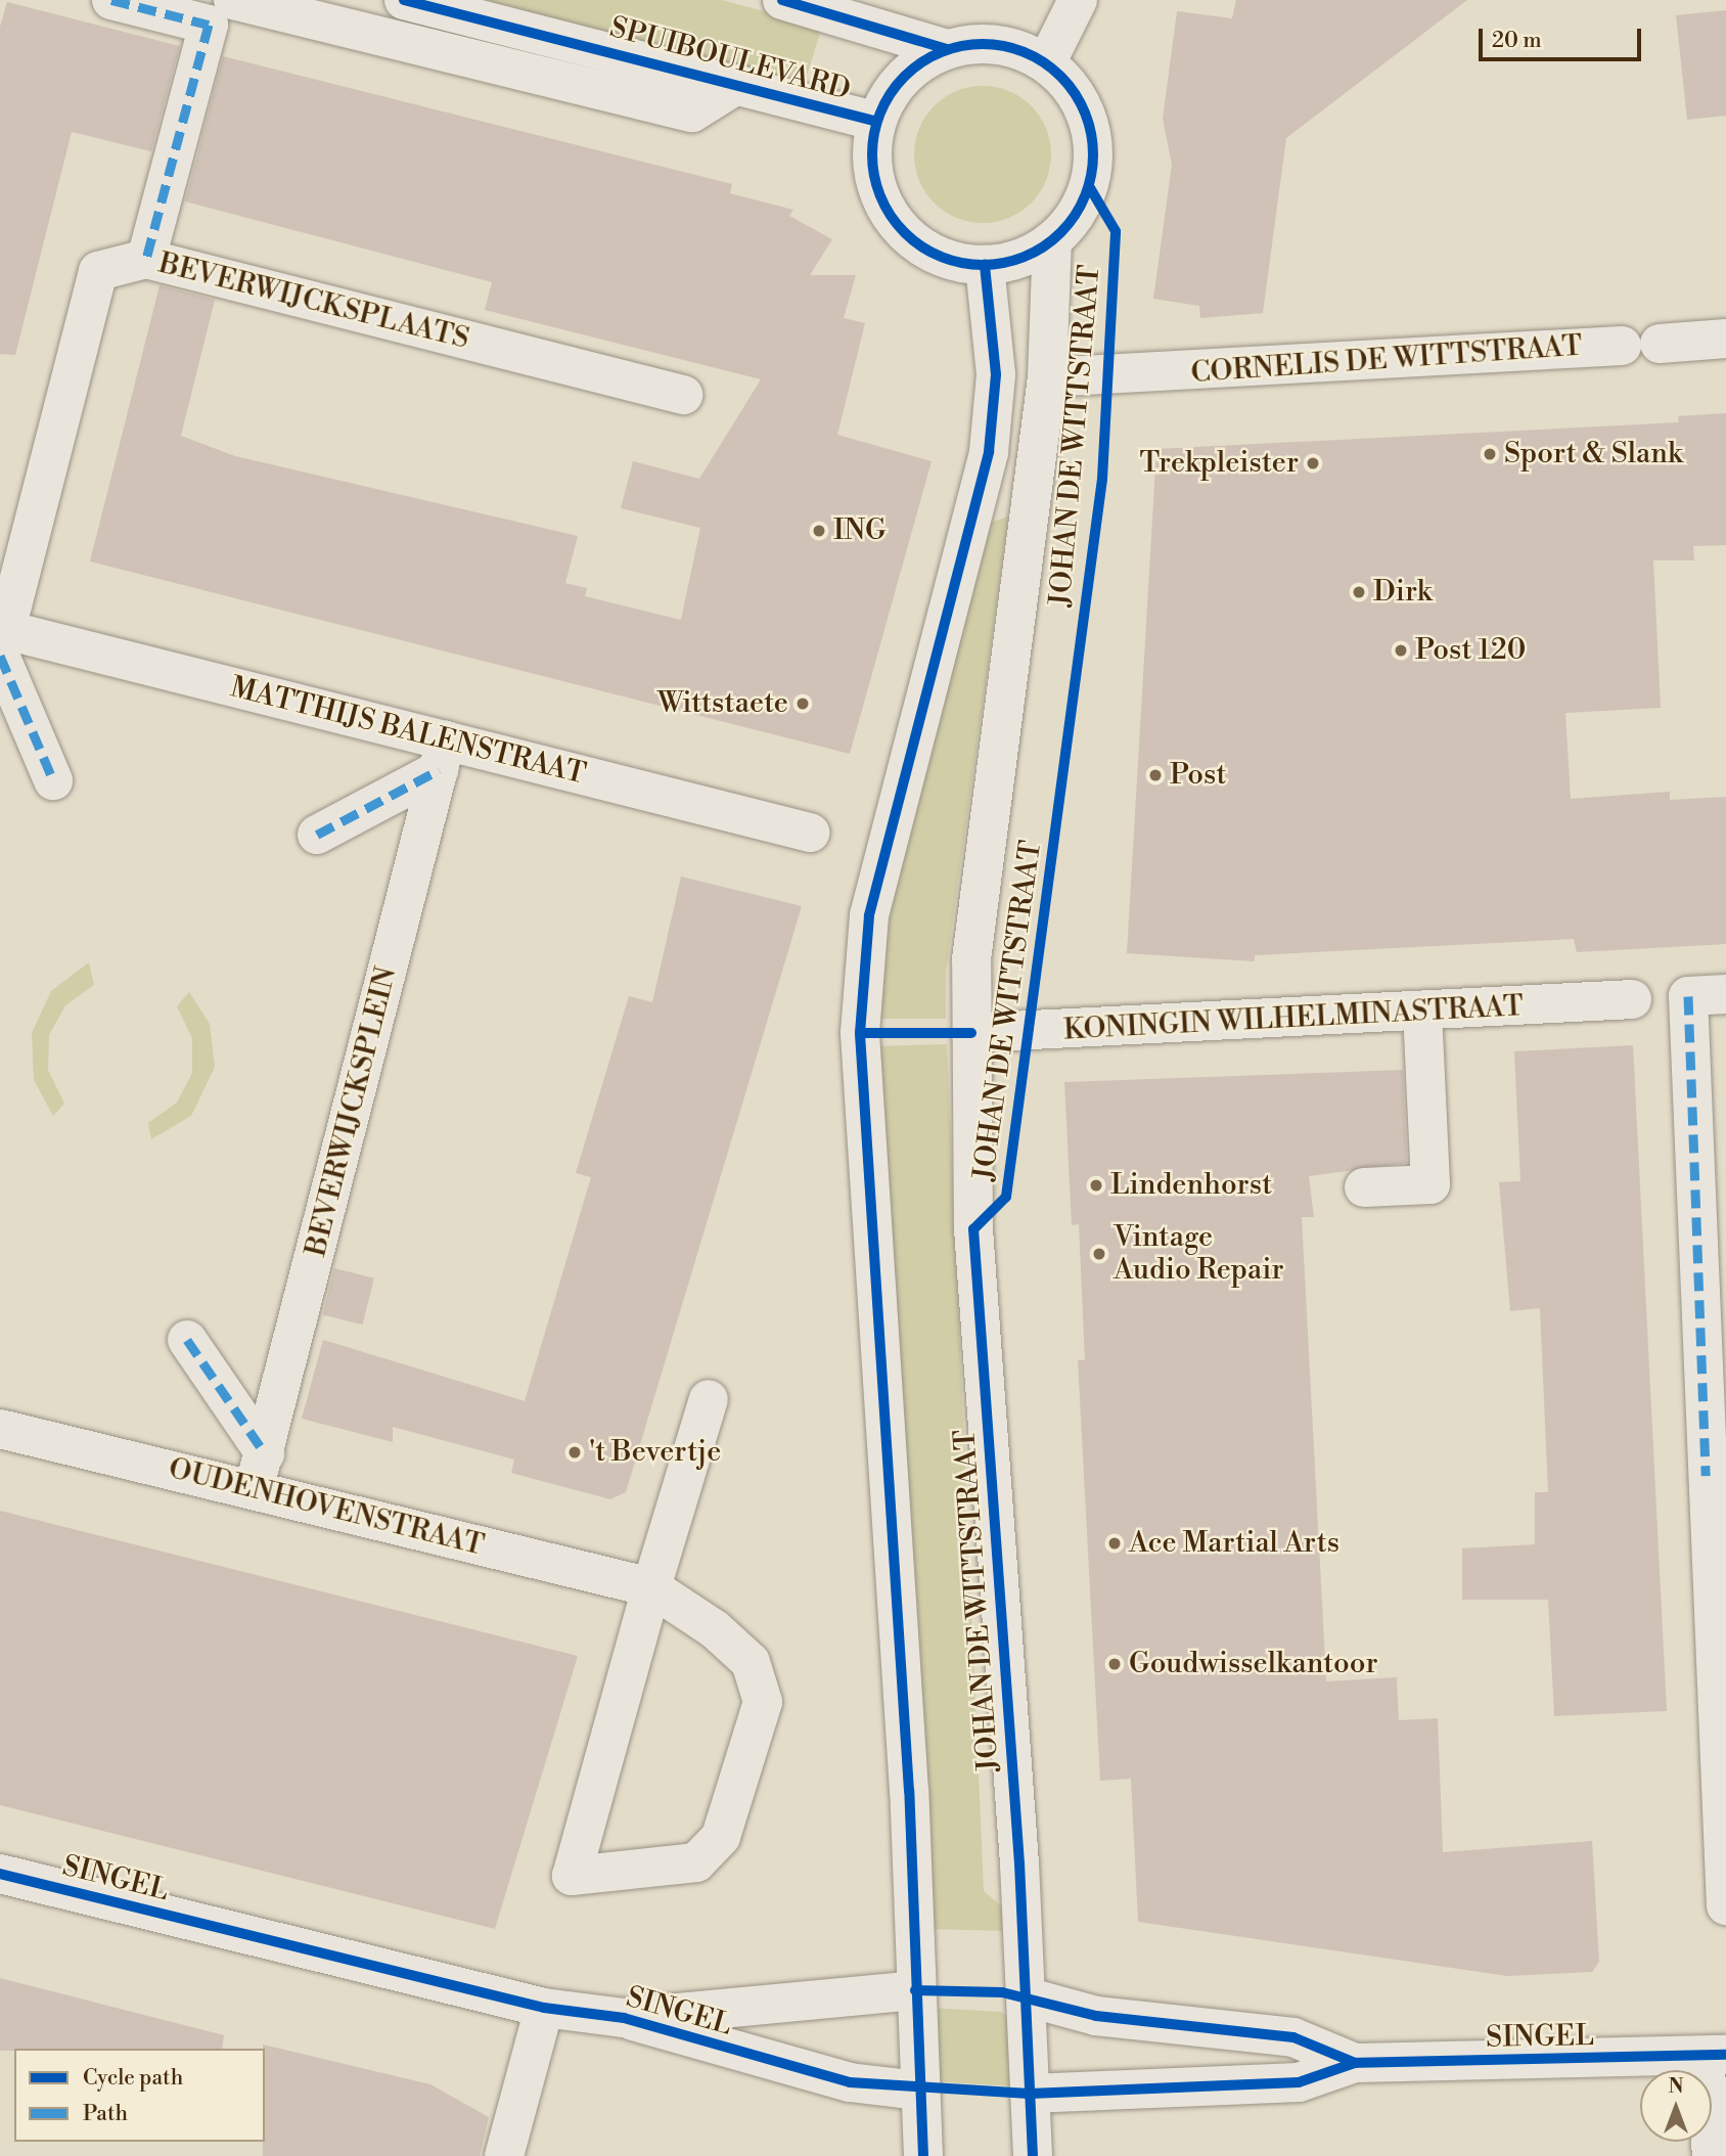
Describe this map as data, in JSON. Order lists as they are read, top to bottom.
{
  "streets": {
    "street": [
      "SPUIBOULEVARD",
      "BEVERWIJCKSPLAATS",
      "CORNELIS DE WITTSTRAAT",
      "JOHAN DE WITTSTRAAT",
      "MATTHIJS BALENSTRAAT",
      "KONINGIN WILHELMINASTRAAT",
      "BEVERWIJCKSPLEIN",
      "OUDENHOVENSTRAAT",
      "SINGEL"
    ]
  },
  "crossings": [
    ["SPUIBOULEVARD", "JOHAN DE WITTSTRAAT"],
    ["BEVERWIJCKSPLAATS", "MATTHIJS BALENSTRAAT"],
    ["CORNELIS DE WITTSTRAAT", "JOHAN DE WITTSTRAAT"],
    ["JOHAN DE WITTSTRAAT", "KONINGIN WILHELMINASTRAAT"],
    ["JOHAN DE WITTSTRAAT", "SINGEL"],
    ["MATTHIJS BALENSTRAAT", "BEVERWIJCKSPLEIN"],
    ["BEVERWIJCKSPLEIN", "OUDENHOVENSTRAAT"]
  ],
  "places": [
    "Sport & Slank",
    "Trekpleister",
    "ING",
    "Dirk",
    "Post 120",
    "Wittstaete",
    "Post",
    "Lindenhorst",
    "Vintage Audio Repair",
    "'t Bevertje",
    "Ace Martial Arts",
    "Goudwisselkantoor"
  ],
  "legend": ["Cycle path", "Path"],
  "scale_bar": "20 m",
  "north": "top"
}
